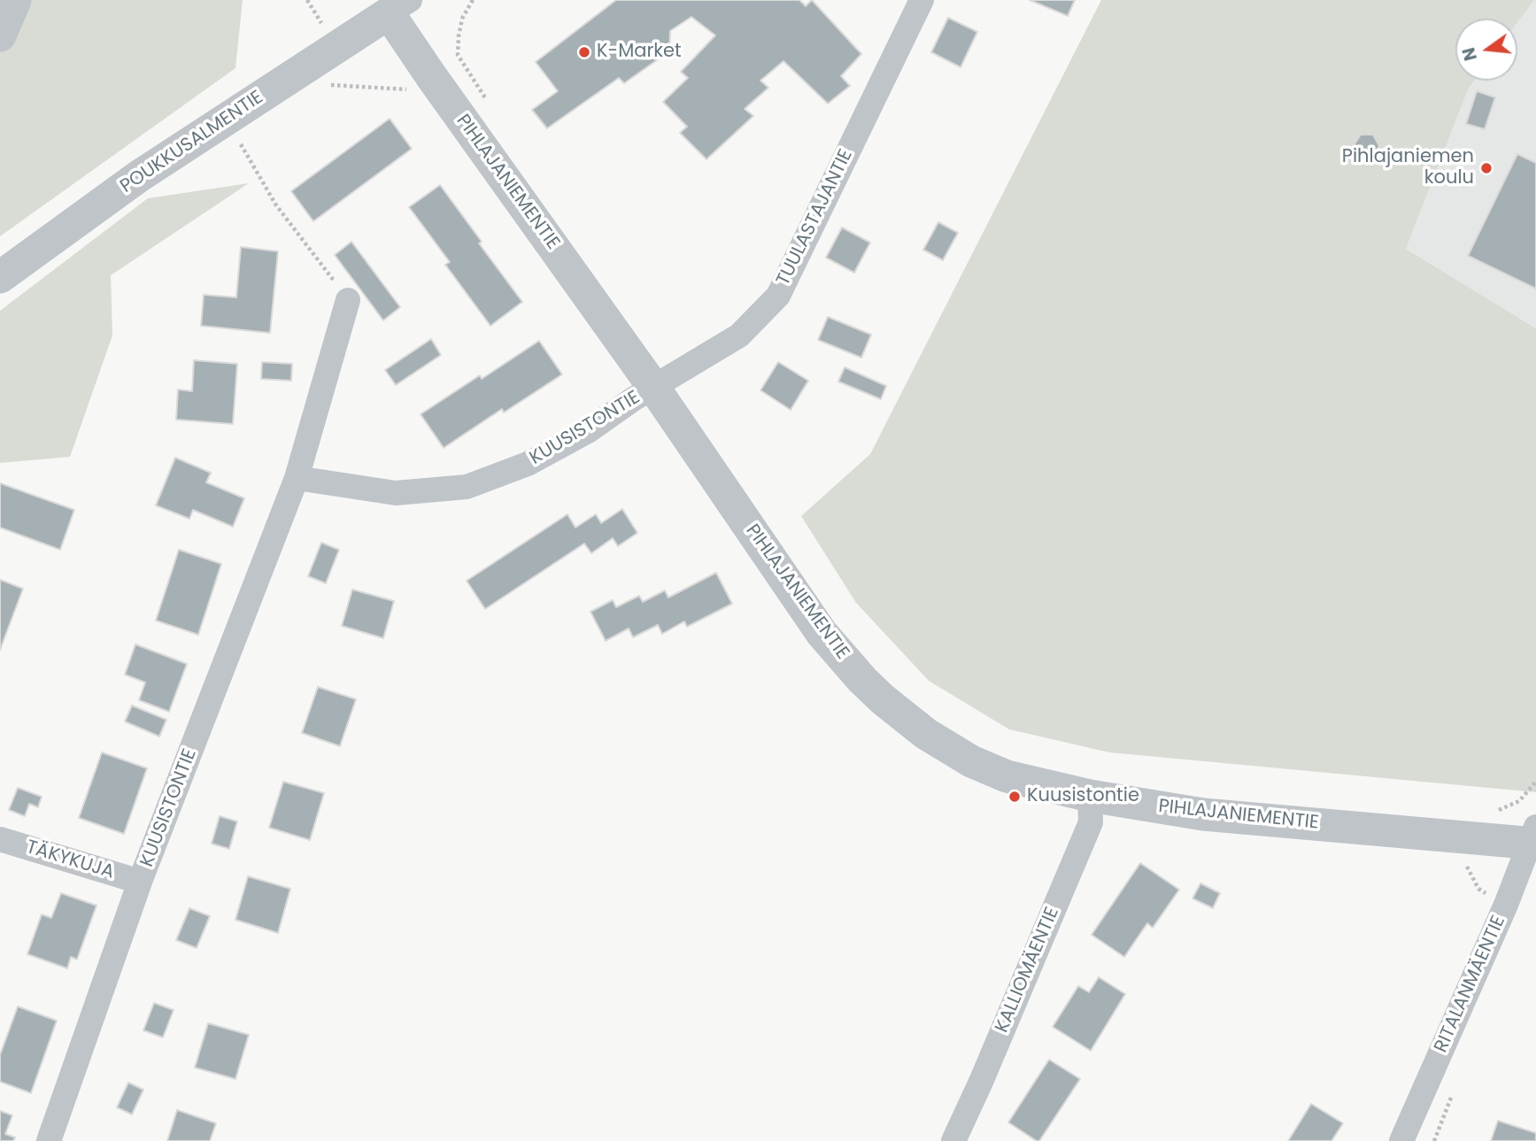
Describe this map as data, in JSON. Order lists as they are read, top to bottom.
{
  "streets": {
    "street": [
      "POUKKUSALMENTIE",
      "PIHLAJANIEMENTIE",
      "TUULASTAJANTIE",
      "KUUSISTONTIE",
      "TÄKYKUJA",
      "KALLIOMÄENTIE",
      "RITALANMÄENTIE"
    ]
  },
  "crossings": [
    ["POUKKUSALMENTIE", "PIHLAJANIEMENTIE"],
    ["PIHLAJANIEMENTIE", "TUULASTAJANTIE"],
    ["PIHLAJANIEMENTIE", "KUUSISTONTIE"],
    ["PIHLAJANIEMENTIE", "KALLIOMÄENTIE"],
    ["PIHLAJANIEMENTIE", "RITALANMÄENTIE"],
    ["TUULASTAJANTIE", "KUUSISTONTIE"],
    ["KUUSISTONTIE", "TÄKYKUJA"]
  ],
  "places": ["K-Market", "Pihlajaniemen koulu", "Kuusistontie"],
  "north": "left"
}
